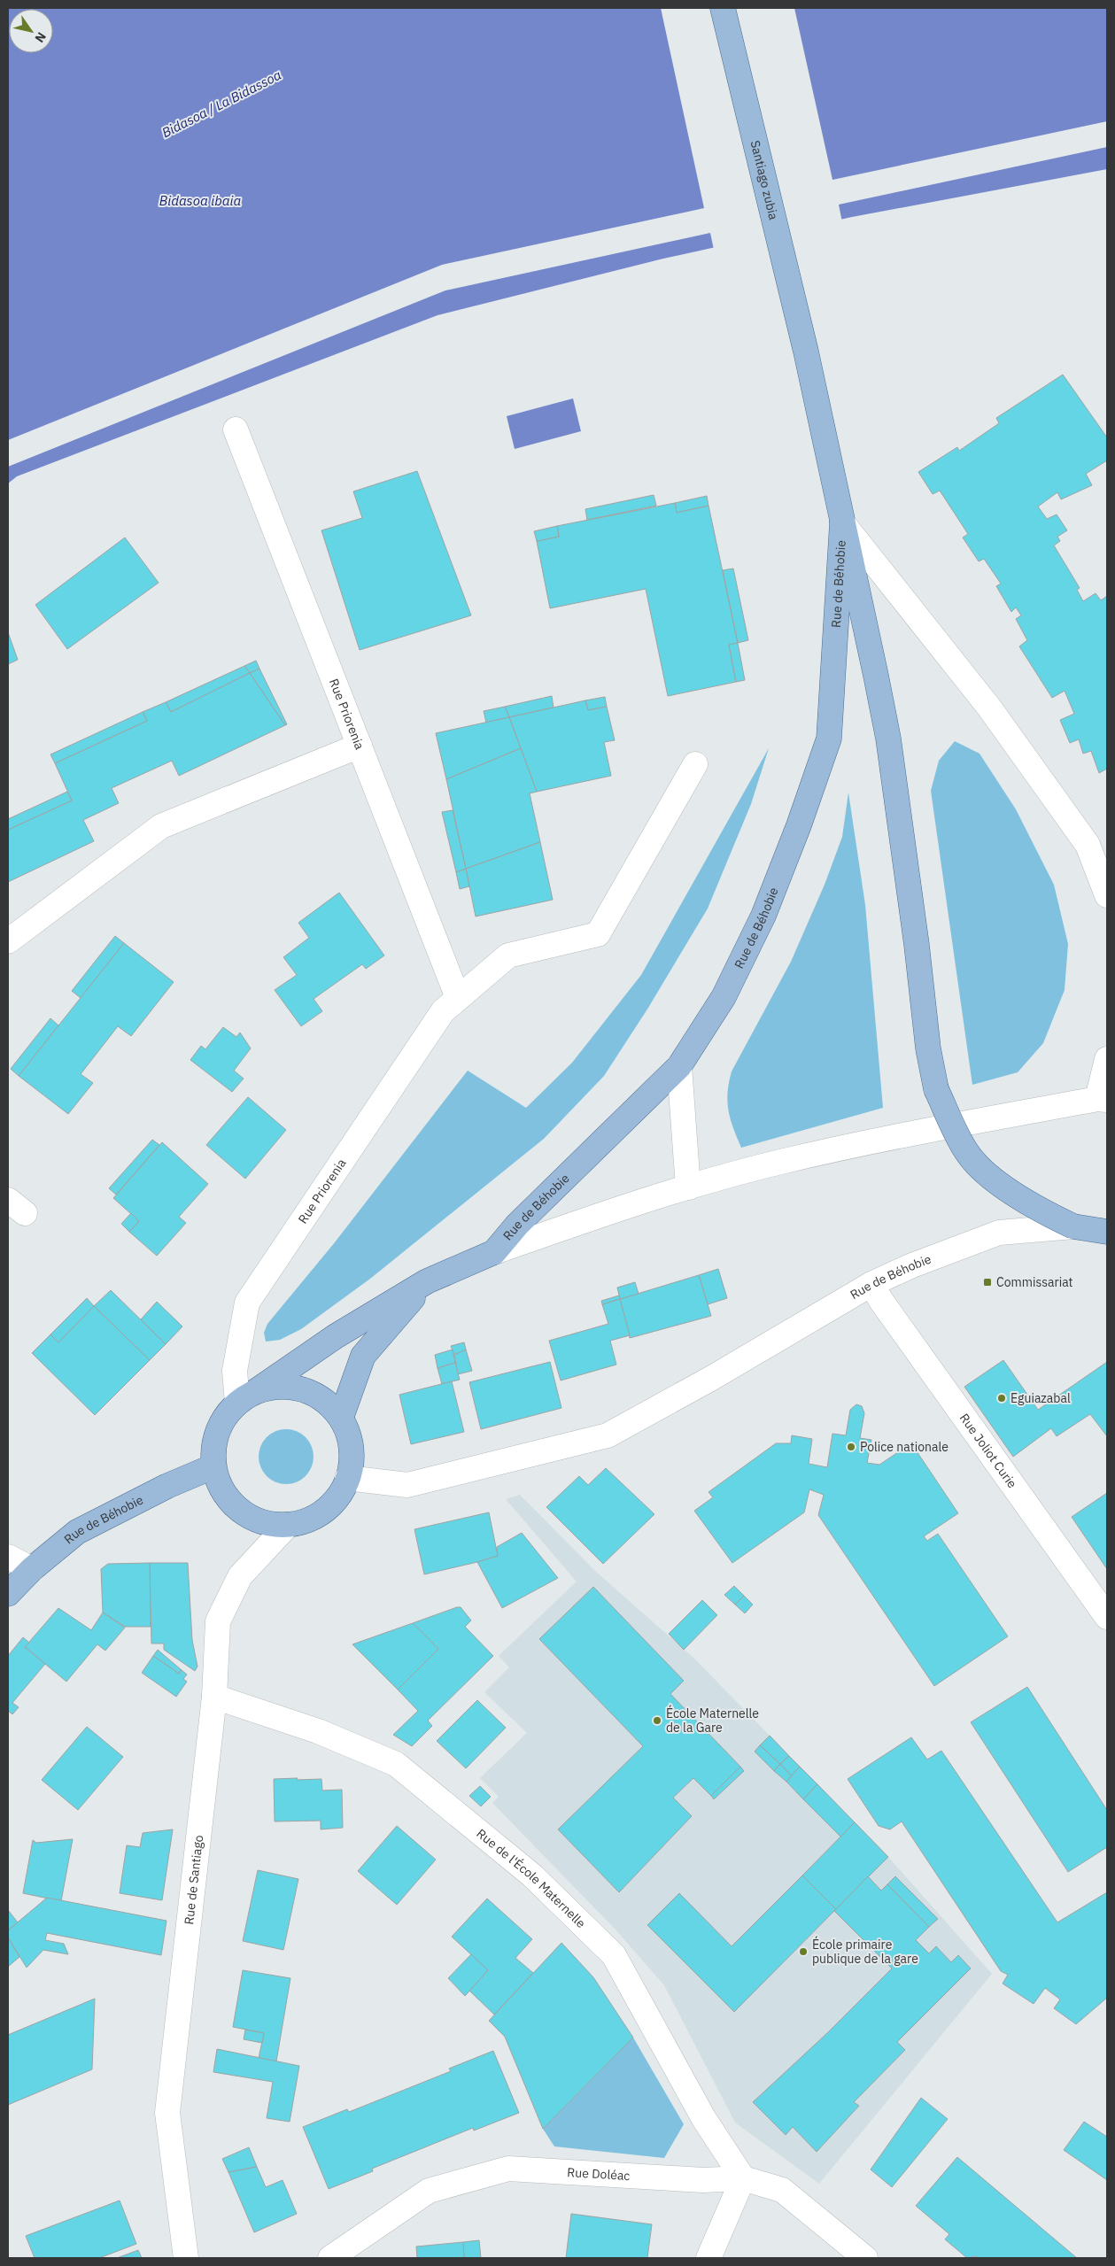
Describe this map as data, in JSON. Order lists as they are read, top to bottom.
{
  "streets": {
    "main road": ["Santiago zubia", "Rue de Béhobie"],
    "street": [
      "Rue Priorenia",
      "Rue Joliot Curie",
      "Rue de l'École Maternelle",
      "Rue de Santiago",
      "Rue Doléac"
    ]
  },
  "crossings": [
    ["Santiago zubia", "Rue de Béhobie"],
    ["Rue de Béhobie", "Rue Priorenia"],
    ["Rue de Béhobie", "Rue Joliot Curie"],
    ["Rue de Béhobie", "Rue de Santiago"],
    ["Rue Priorenia", "Rue de Santiago"],
    ["Rue de l'École Maternelle", "Rue de Santiago"],
    ["Rue de l'École Maternelle", "Rue Doléac"]
  ],
  "water": ["Bidasoa / La Bidassoa", "Bidasoa ibaia"],
  "places": {
    "transit": ["Commissariat"],
    "other": [
      "Eguiazabal",
      "Police nationale",
      "École Maternelle de la Gare",
      "École primaire publique de la gare"
    ]
  },
  "north": "bottom right"
}
